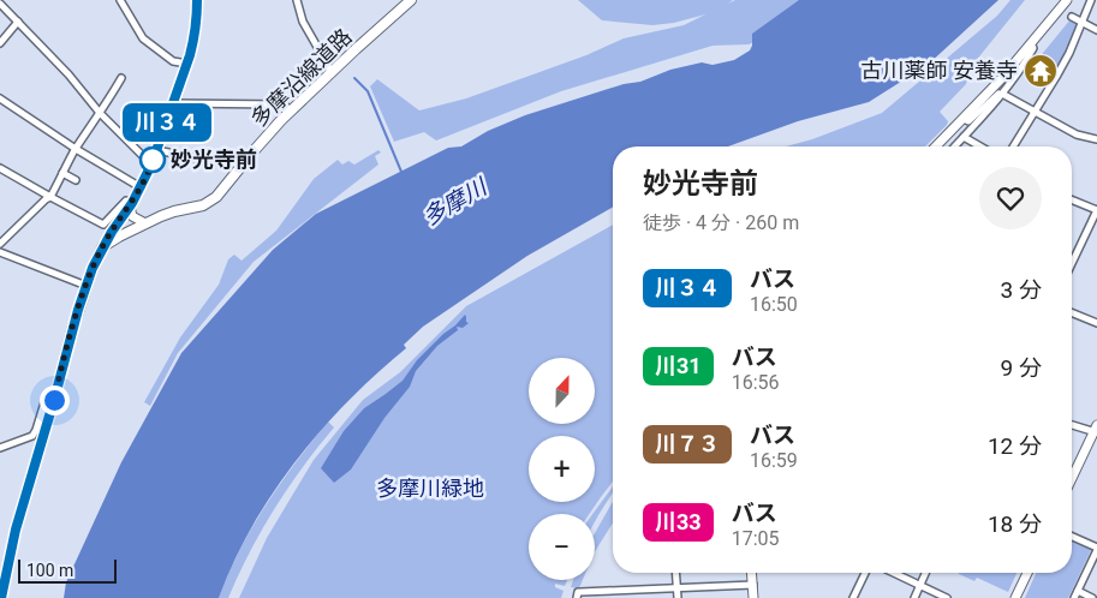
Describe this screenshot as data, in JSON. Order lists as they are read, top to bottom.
{
  "streets": {
    "main road": ["多摩沿線道路"]
  },
  "water": ["多摩川"],
  "parks": ["多摩川緑地"],
  "places": {
    "temple": ["古川薬師 安養寺"],
    "other": ["妙光寺前"]
  },
  "lines": ["bus line 川３４"],
  "scale_bar": "100 m",
  "north": "top",
  "page": {
    "on_map": "川３４",
    "heading": ["妙光寺前", "徒歩 · 4 分 · 260 m"],
    "list": [
      {
        "mark": "川３４",
        "name": "バス",
        "note": "16:50",
        "value": "3 分"
      },
      {
        "mark": "川31",
        "name": "バス",
        "note": "16:56",
        "value": "9 分"
      },
      {
        "mark": "川７３",
        "name": "バス",
        "note": "16:59",
        "value": "12 分"
      },
      {
        "mark": "川33",
        "name": "バス",
        "note": "17:05",
        "value": "18 分"
      }
    ],
    "map_buttons": ["+", "−"],
    "scale": "100 m"
  }
}
